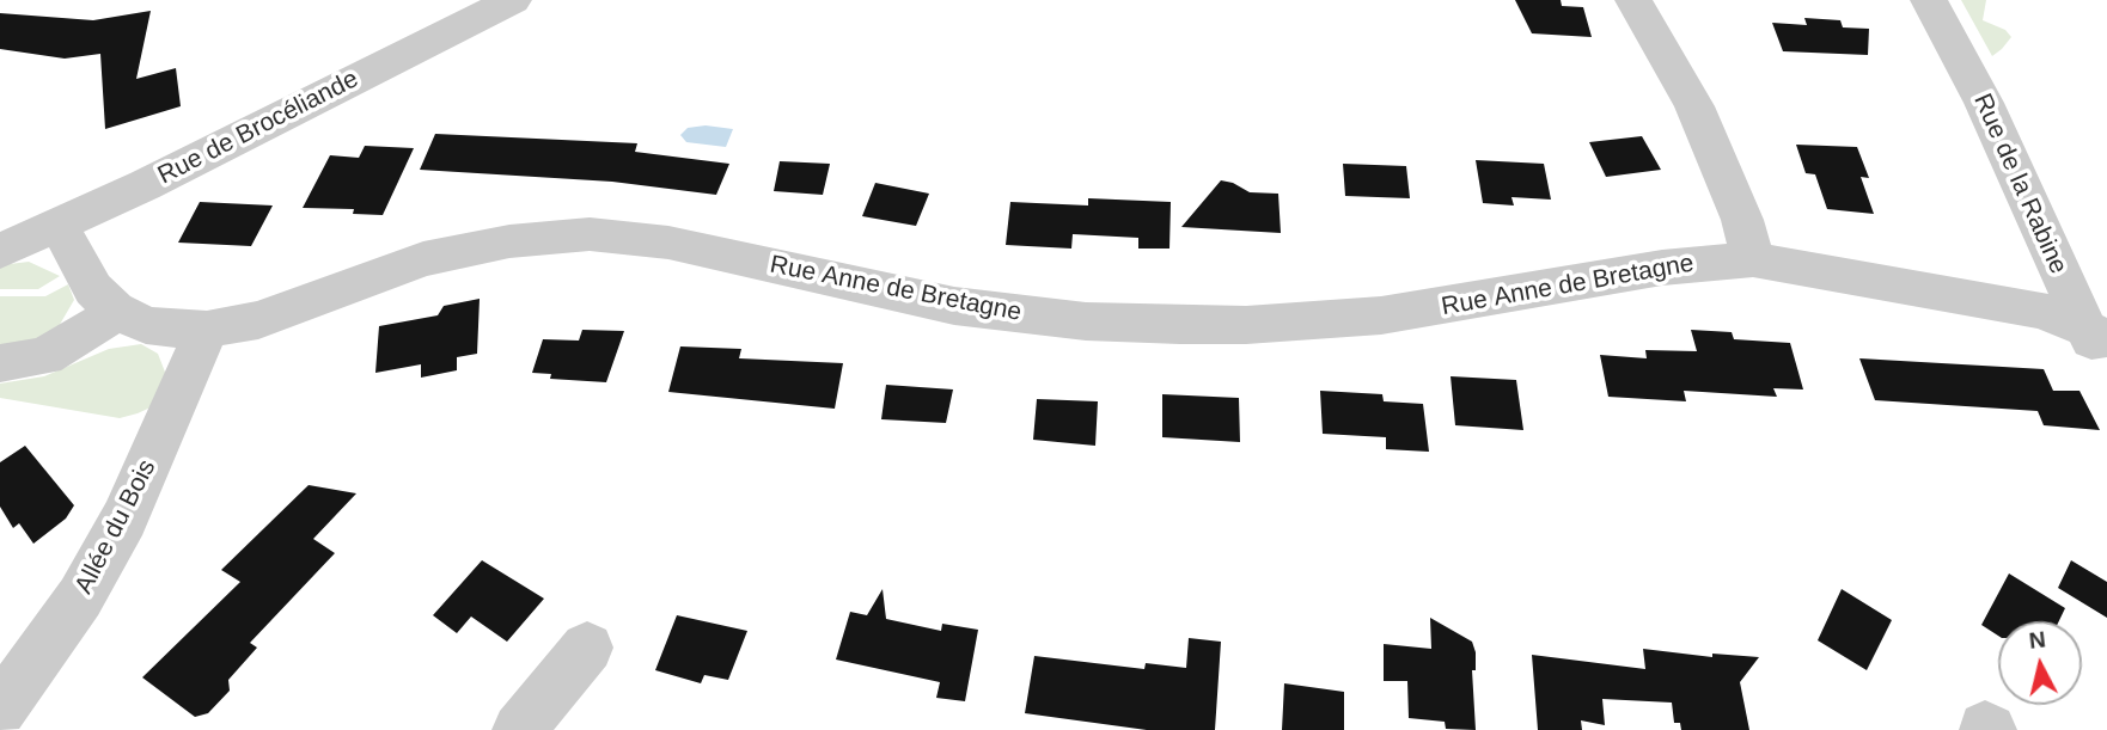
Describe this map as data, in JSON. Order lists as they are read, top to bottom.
{
  "streets": {
    "street": [
      "Rue de Brocéliande",
      "Rue de la Rabine",
      "Rue Anne de Bretagne",
      "Allée du Bois"
    ]
  },
  "crossings": [
    ["Rue de Brocéliande", "Rue Anne de Bretagne"],
    ["Rue de la Rabine", "Rue Anne de Bretagne"],
    ["Rue Anne de Bretagne", "Allée du Bois"]
  ],
  "north": "top"
}
